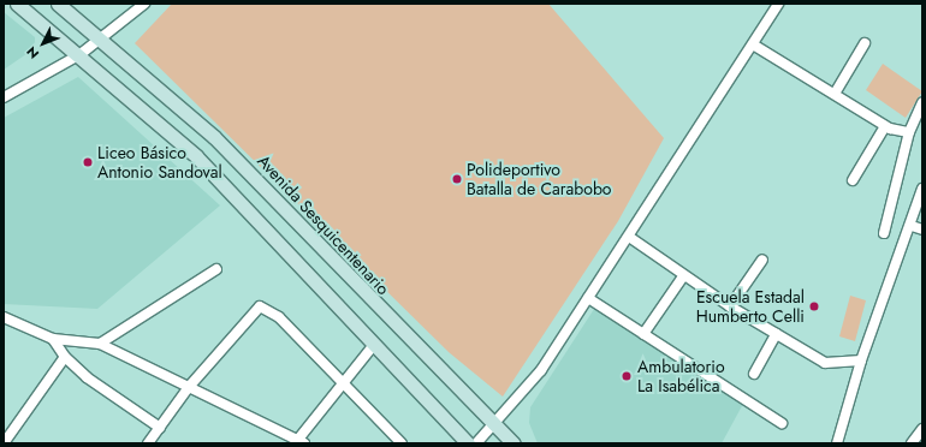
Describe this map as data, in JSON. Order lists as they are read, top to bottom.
{
  "streets": {
    "main road": ["Avenida Sesquicentenario"]
  },
  "places": [
    "Liceo Básico Antonio Sandoval",
    "Polideportivo Batalla de Carabobo",
    "Escuela Estadal Humberto Celli",
    "Ambulatorio La Isabélica"
  ],
  "north": "bottom left"
}
